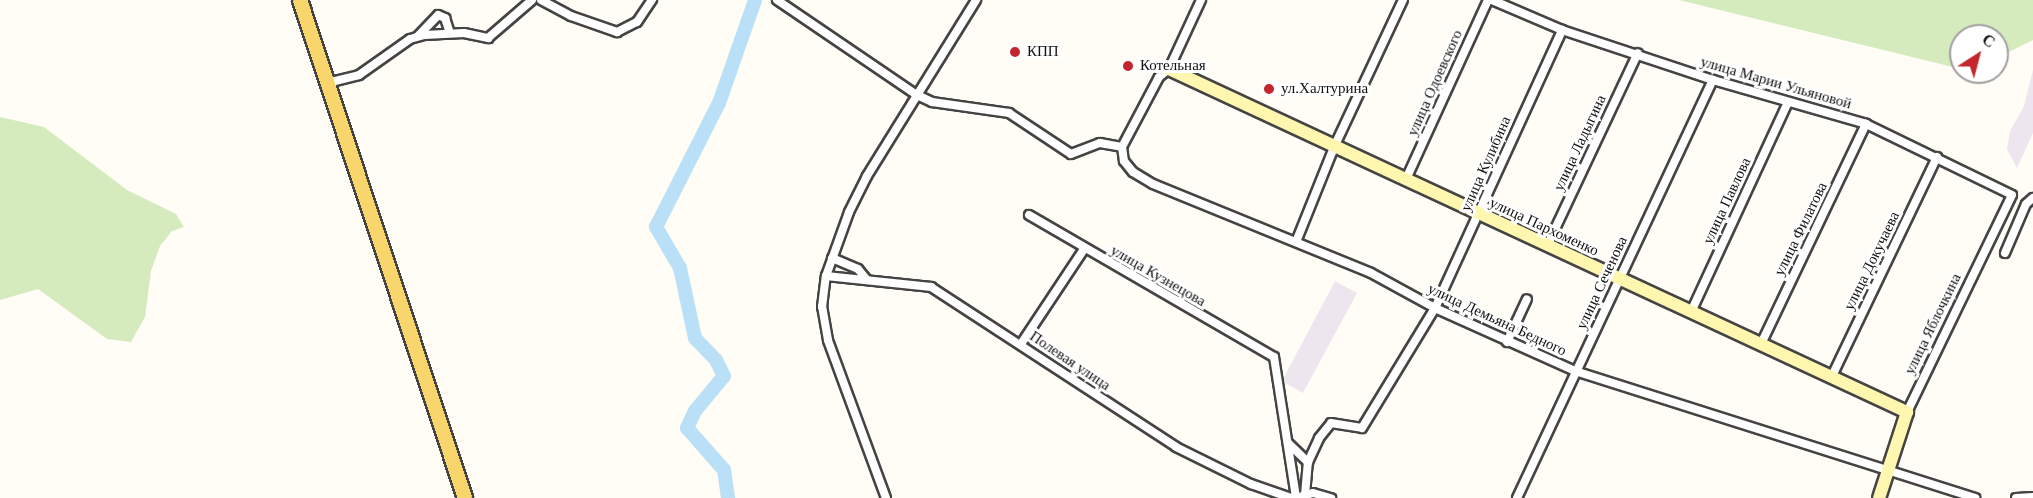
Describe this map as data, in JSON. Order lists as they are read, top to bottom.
{
  "streets": {
    "street": [
      "улица Одоевского",
      "улица Марии Ульяновой",
      "улица Ладыгина",
      "улица Кулибина",
      "улица Павлова",
      "улица Пархоменко",
      "улица Филатова",
      "улица Докучаева",
      "улица Кузнецова",
      "улица Сеченова",
      "улица Демьяна Бедного",
      "улица Яблочкина",
      "Полевая улица"
    ]
  },
  "crossings": [
    ["улица Одоевского", "улица Марии Ульяновой"],
    ["улица Одоевского", "улица Пархоменко"],
    ["улица Марии Ульяновой", "улица Ладыгина"],
    ["улица Марии Ульяновой", "улица Кулибина"],
    ["улица Марии Ульяновой", "улица Павлова"],
    ["улица Марии Ульяновой", "улица Филатова"],
    ["улица Марии Ульяновой", "улица Докучаева"],
    ["улица Марии Ульяновой", "улица Сеченова"],
    ["улица Марии Ульяновой", "улица Яблочкина"],
    ["улица Ладыгина", "улица Пархоменко"],
    ["улица Кулибина", "улица Пархоменко"],
    ["улица Кулибина", "улица Демьяна Бедного"],
    ["улица Павлова", "улица Пархоменко"],
    ["улица Пархоменко", "улица Филатова"],
    ["улица Пархоменко", "улица Докучаева"],
    ["улица Пархоменко", "улица Сеченова"],
    ["улица Пархоменко", "улица Яблочкина"],
    ["улица Сеченова", "улица Демьяна Бедного"],
    ["улица Демьяна Бедного", "улица Яблочкина"]
  ],
  "places": ["КПП", "Котельная", "ул.Халтурина"],
  "north": "top right"
}
